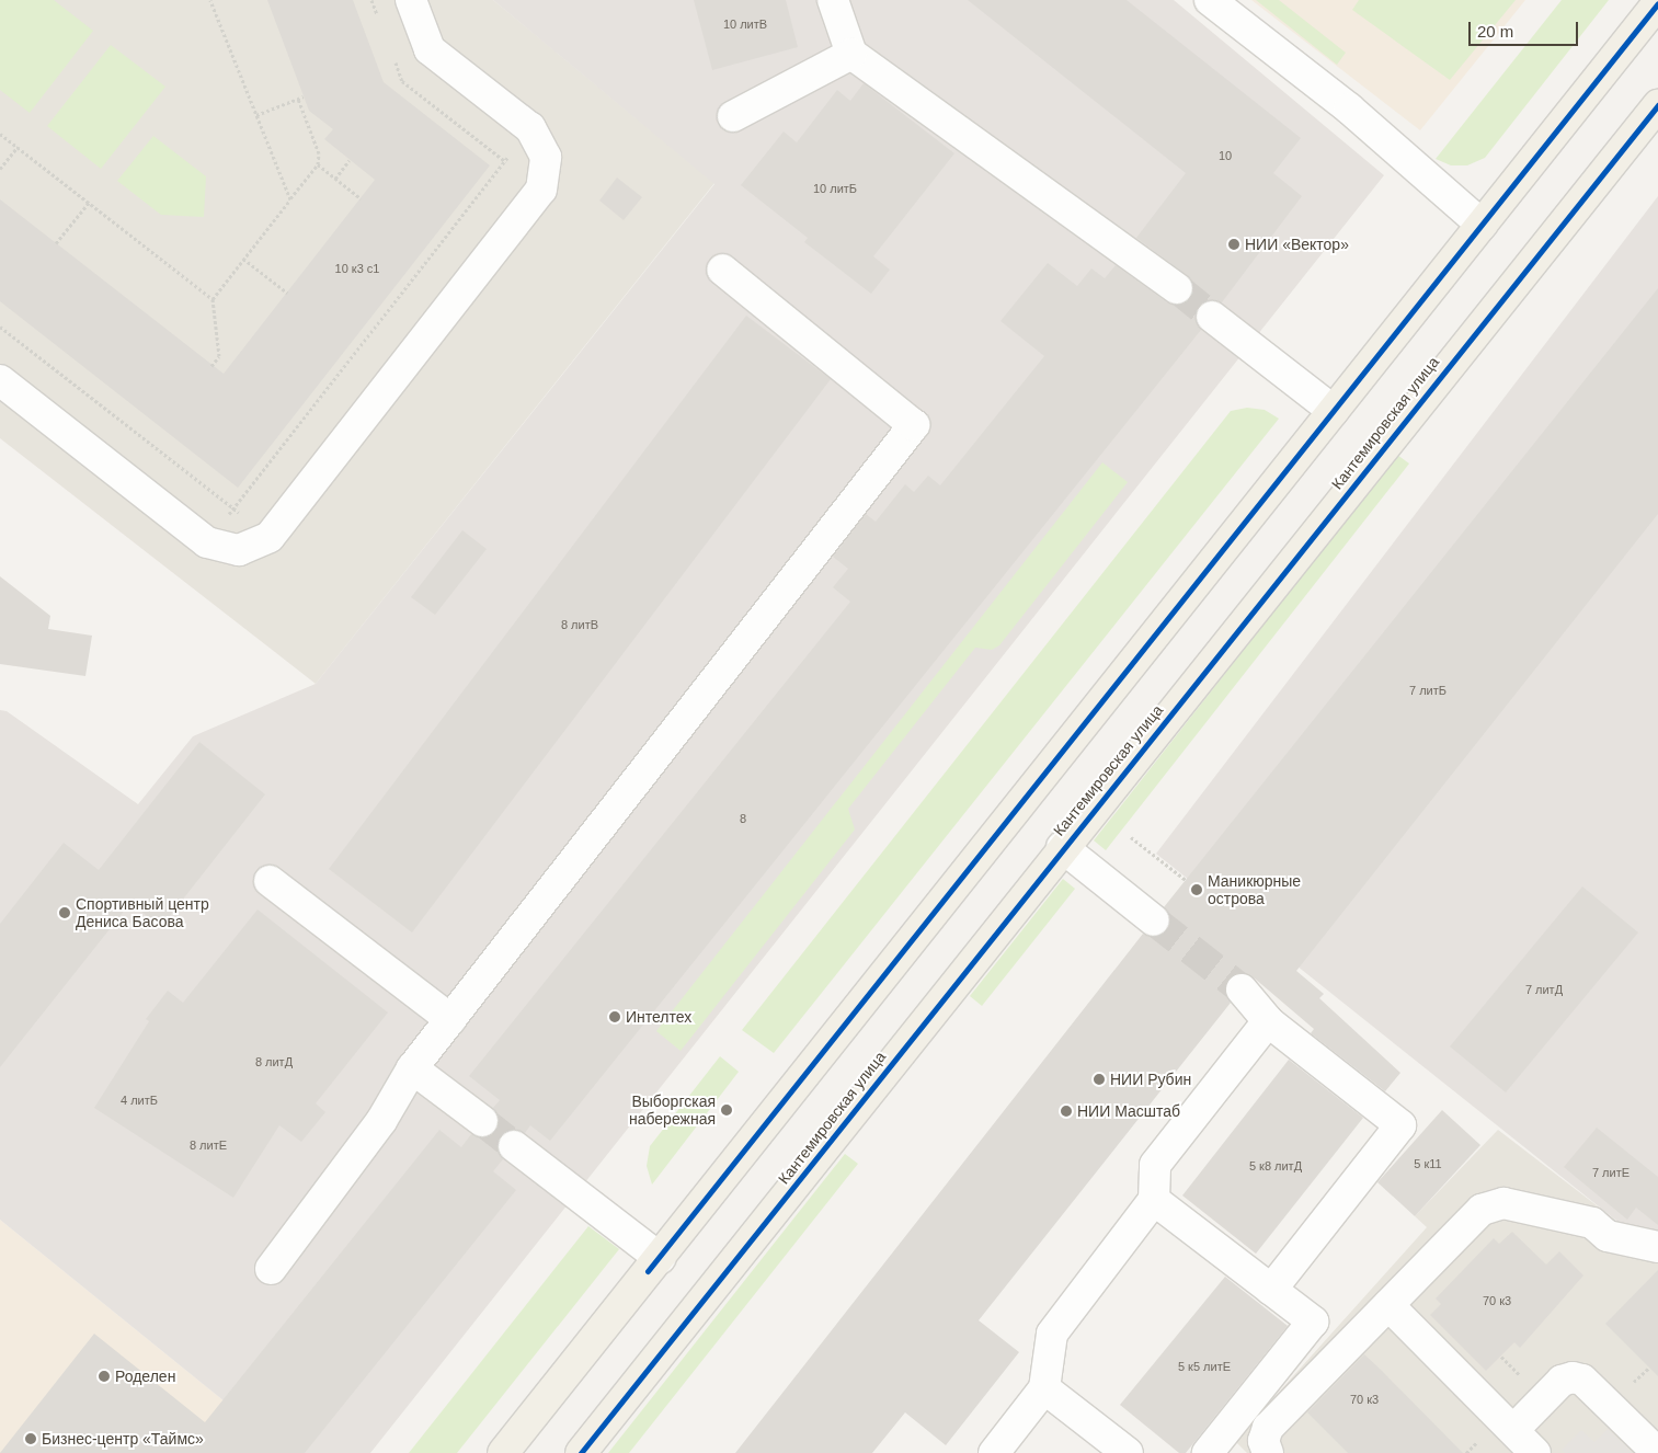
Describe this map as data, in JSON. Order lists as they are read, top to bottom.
{
  "streets": {
    "main road": ["Кантемировская улица"]
  },
  "places": [
    "НИИ «Вектор»",
    "Маникюрные острова",
    "Спортивный центр Дениса Басова",
    "Интелтех",
    "НИИ Рубин",
    "Выборгская набережная",
    "НИИ Масштаб",
    "Роделен",
    "Бизнес-центр «Таймс»"
  ],
  "house_numbers": [
    "10 литВ",
    "10",
    "10 литБ",
    "10 к3 с1",
    "8 литВ",
    "7 литБ",
    "8",
    "7 литД",
    "8 литД",
    "4 литБ",
    "8 литЕ",
    "5 к11",
    "5 к8 литД",
    "7 литЕ",
    "70 к3",
    "5 к5 литЕ",
    "70 к3"
  ],
  "scale_bar": "20 m"
}
